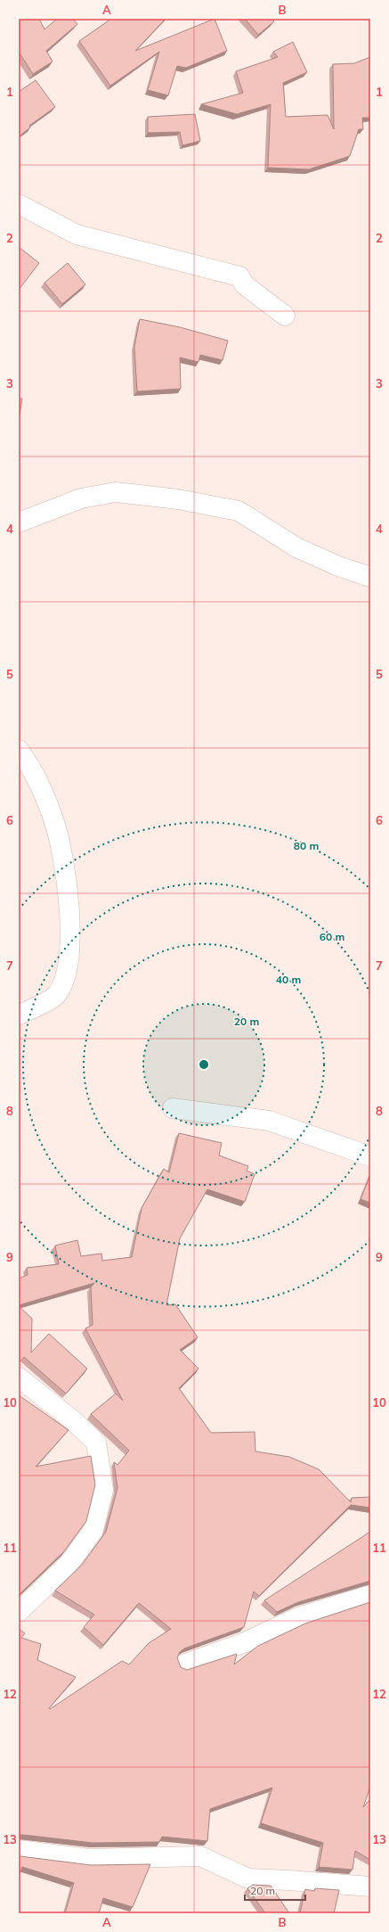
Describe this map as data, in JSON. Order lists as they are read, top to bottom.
{
  "scale_bar": "20 m",
  "grid": {
    "columns": ["A", "B"],
    "rows": [
      "1",
      "2",
      "3",
      "4",
      "5",
      "6",
      "7",
      "8",
      "9",
      "10",
      "11",
      "12",
      "13"
    ]
  },
  "rings": [
    "80 m",
    "60 m",
    "40 m",
    "20 m"
  ]
}
